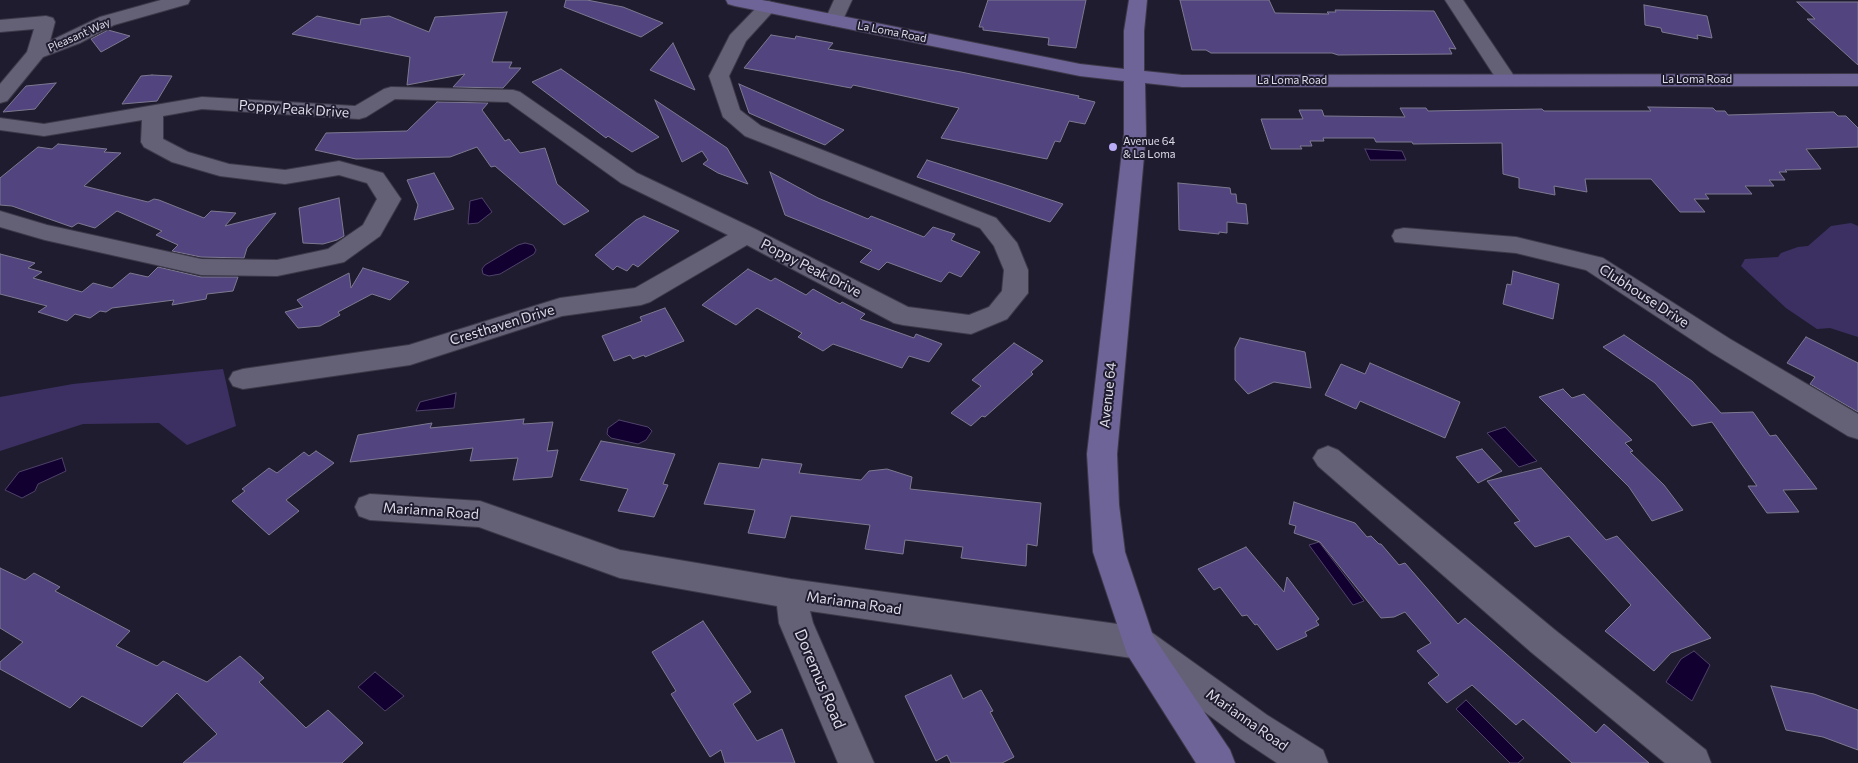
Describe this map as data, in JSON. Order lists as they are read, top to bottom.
{
  "streets": {
    "street": [
      "La Loma Road",
      "Pleasant Way",
      "Poppy Peak Drive",
      "Clubhouse Drive",
      "Cresthaven Drive",
      "Avenue 64",
      "Marianna Road",
      "Doremus Road"
    ]
  },
  "crossings": [
    ["La Loma Road", "Poppy Peak Drive"],
    ["La Loma Road", "Avenue 64"],
    ["Poppy Peak Drive", "Cresthaven Drive"],
    ["Avenue 64", "Marianna Road"],
    ["Marianna Road", "Doremus Road"]
  ],
  "places": ["Avenue 64 & La Loma"]
}
